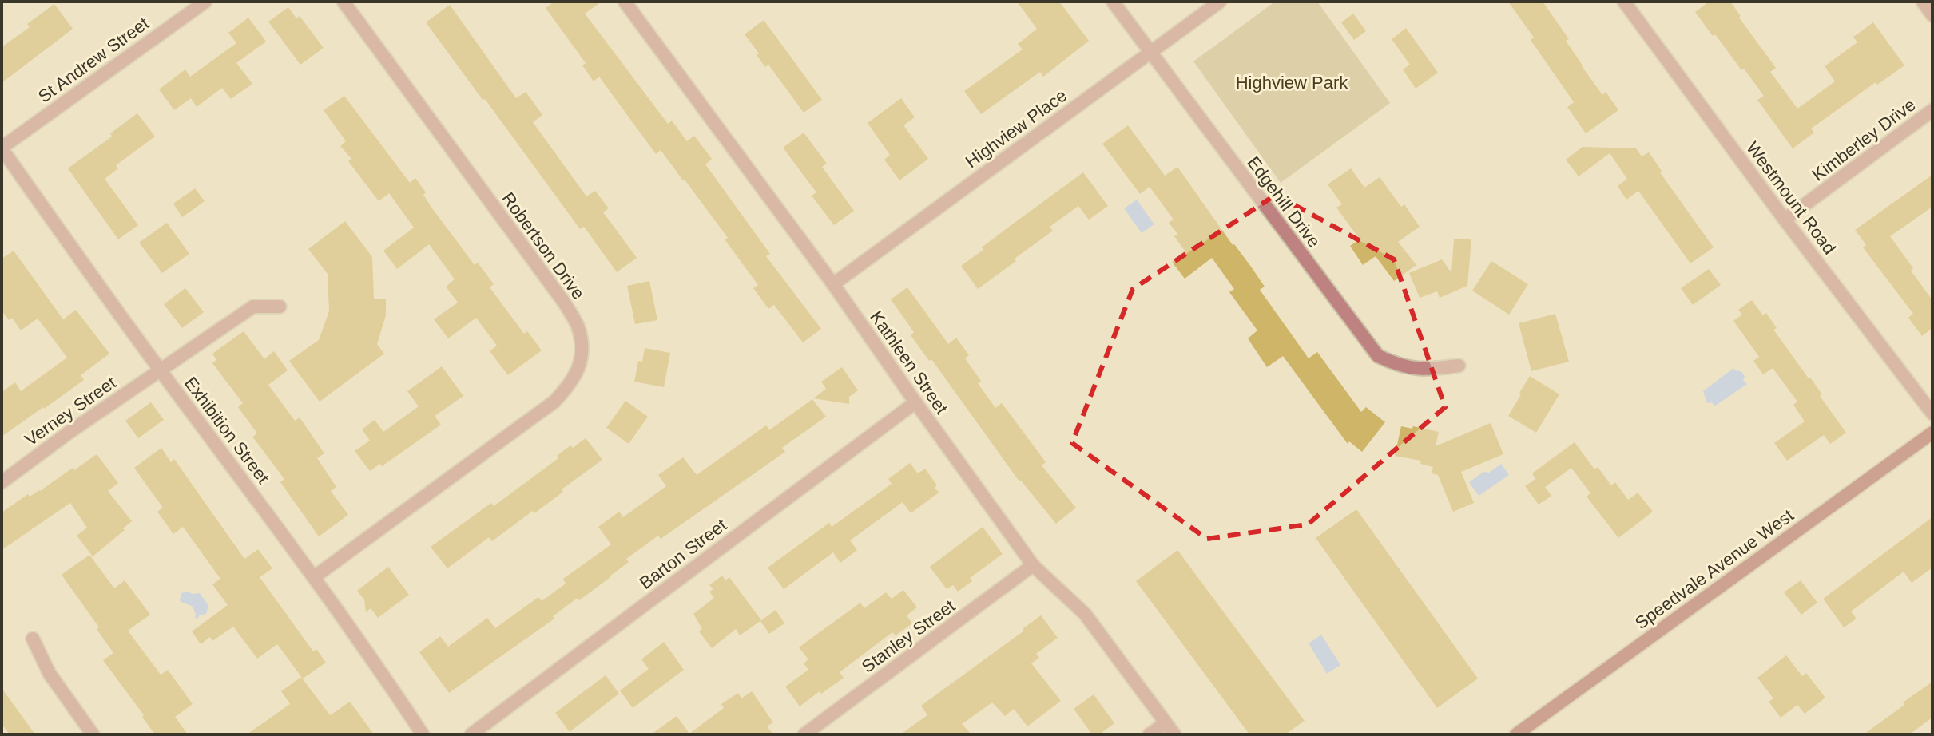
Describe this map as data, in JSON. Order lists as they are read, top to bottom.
{
  "streets": {
    "main road": ["Speedvale Avenue West"],
    "street": [
      "St Andrew Street",
      "Highview Place",
      "Kimberley Drive",
      "Westmount Road",
      "Edgehill Drive",
      "Robertson Drive",
      "Kathleen Street",
      "Verney Street",
      "Exhibition Street",
      "Barton Street",
      "Stanley Street"
    ]
  },
  "crossings": [
    ["St Andrew Street", "Exhibition Street"],
    ["Highview Place", "Edgehill Drive"],
    ["Highview Place", "Kathleen Street"],
    ["Kimberley Drive", "Westmount Road"],
    ["Robertson Drive", "Exhibition Street"],
    ["Kathleen Street", "Barton Street"],
    ["Kathleen Street", "Stanley Street"],
    ["Verney Street", "Exhibition Street"]
  ],
  "parks": ["Highview Park"]
}
